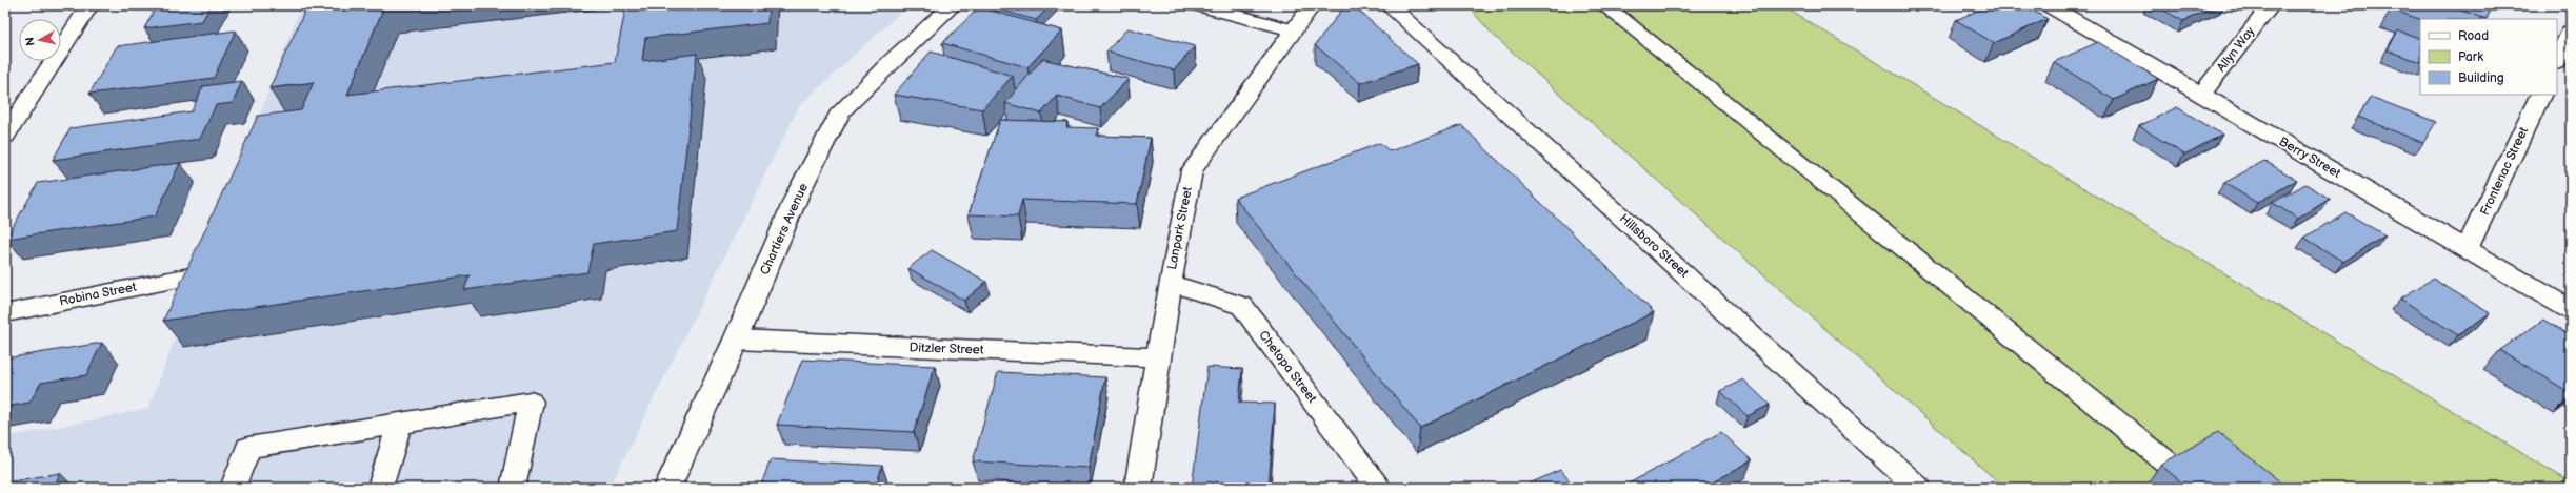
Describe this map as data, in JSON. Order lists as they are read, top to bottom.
{
  "streets": {
    "street": [
      "Berry Street",
      "Frontenac Street",
      "Lanpark Street",
      "Chartiers Avenue",
      "Hillsboro Street",
      "Robina Street",
      "Ditzler Street",
      "Chetopa Street"
    ],
    "lane": ["Allyn Way"]
  },
  "crossings": [
    ["Allyn Way", "Berry Street"],
    ["Berry Street", "Frontenac Street"],
    ["Lanpark Street", "Ditzler Street"],
    ["Lanpark Street", "Chetopa Street"],
    ["Chartiers Avenue", "Ditzler Street"]
  ],
  "legend": ["Road", "Park", "Building"],
  "north": "left"
}
